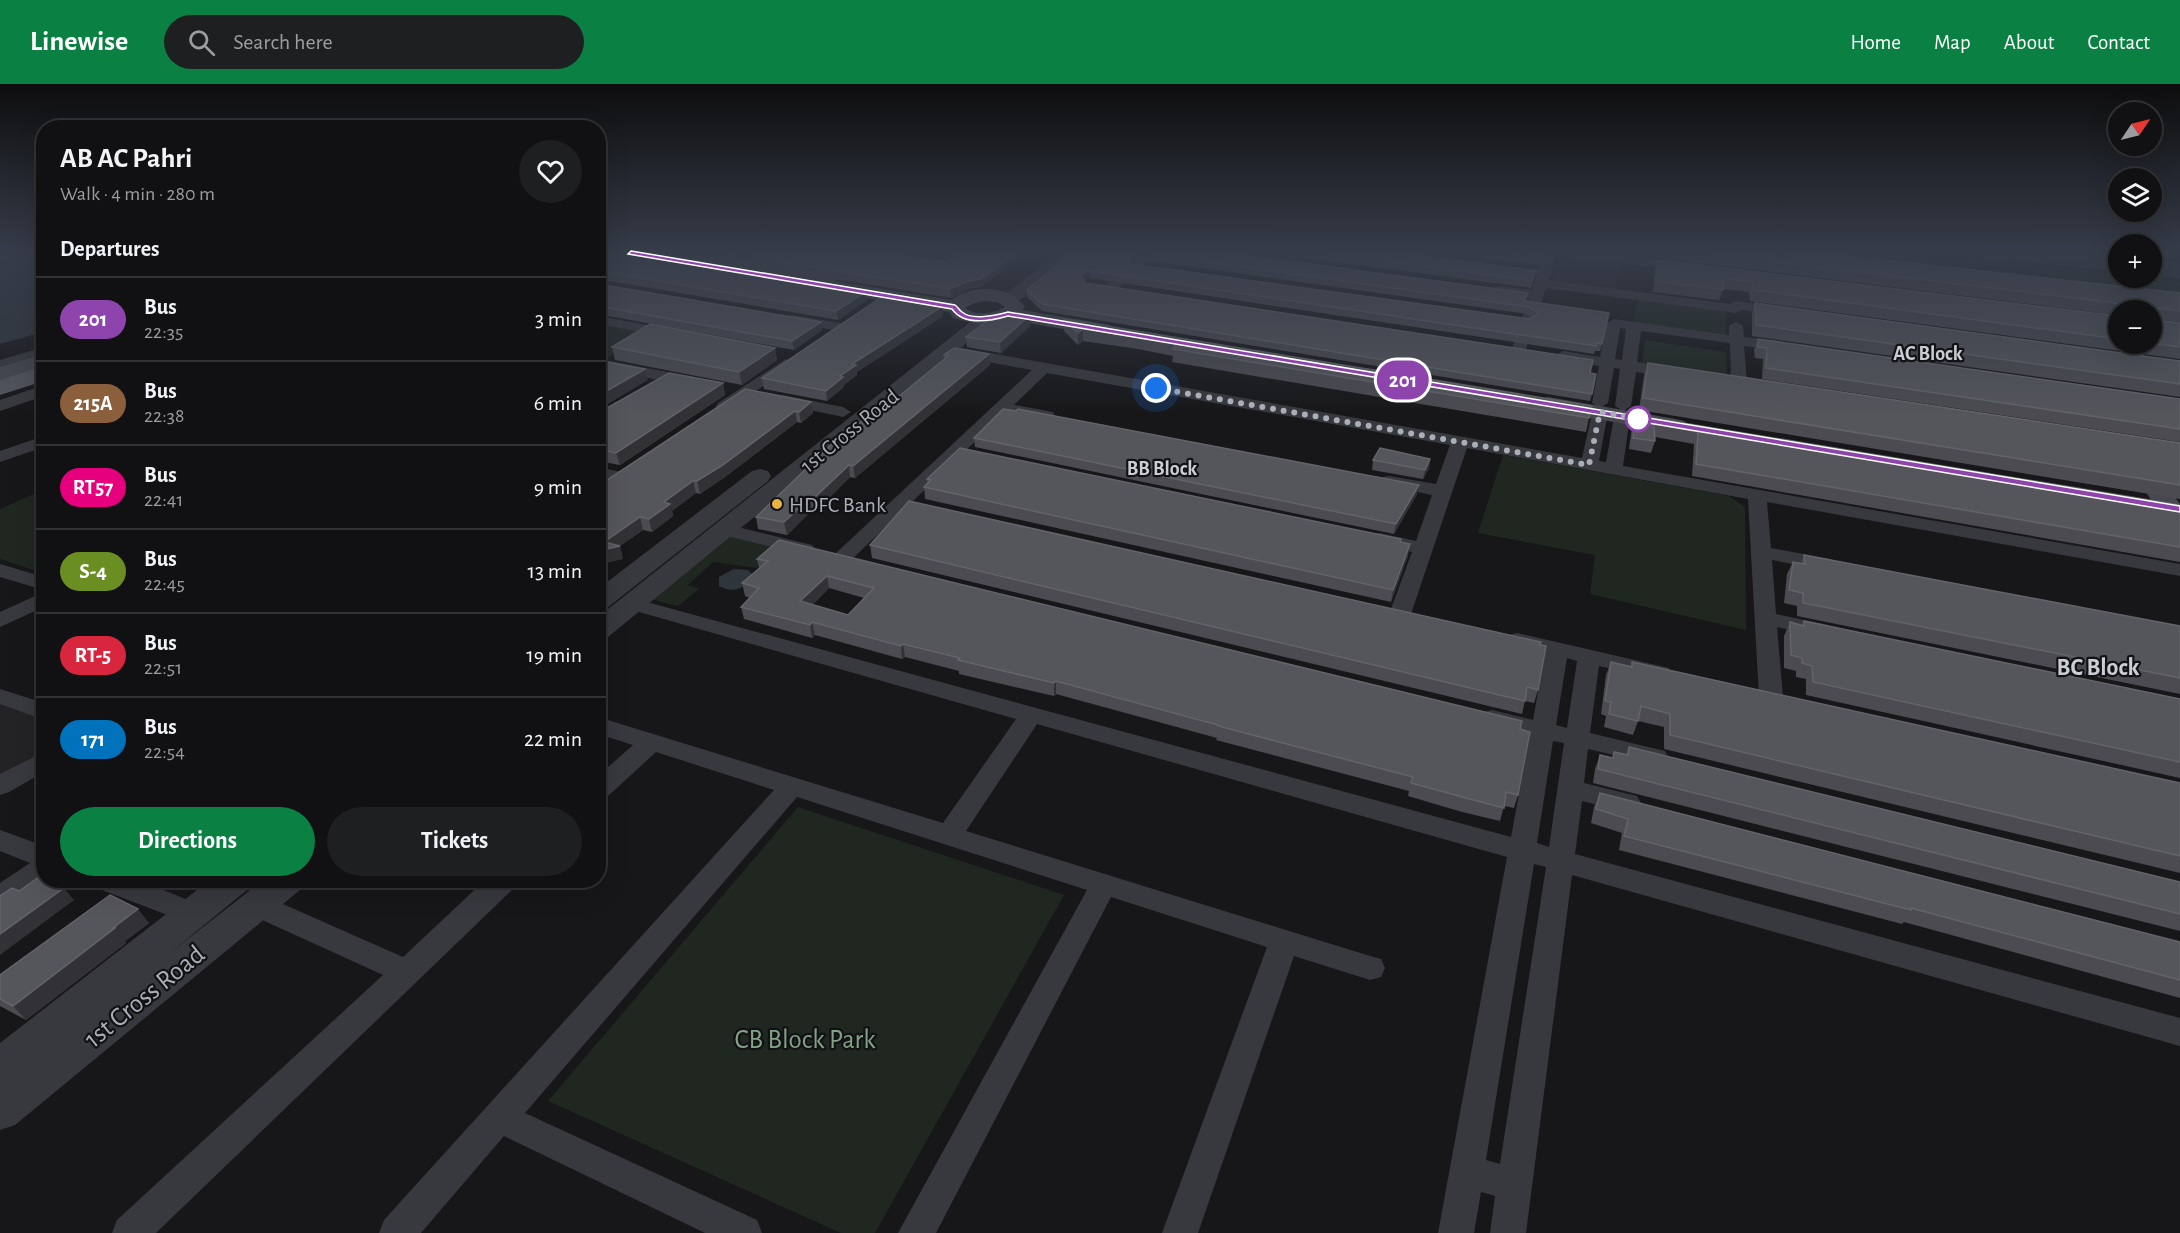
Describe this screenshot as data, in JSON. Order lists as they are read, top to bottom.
{
  "streets": {
    "street": ["1st Cross Road"]
  },
  "districts": ["AC Block", "BB Block", "BC Block"],
  "parks": ["CB Block Park"],
  "places": ["HDFC Bank"],
  "lines": ["bus line 201"],
  "north": "top right",
  "page": {
    "header": "Linewise",
    "search": "Search here",
    "nav": [
      "Home",
      "Map",
      "About",
      "Contact"
    ],
    "on_map": "201",
    "map_buttons": ["+", "−"],
    "heading": [
      ["AB AC Pahri", "Walk · 4 min · 280 m"],
      "Departures"
    ],
    "list": [
      {
        "mark": "201",
        "name": "Bus",
        "note": "22:35",
        "value": "3 min"
      },
      {
        "mark": "215A",
        "name": "Bus",
        "note": "22:38",
        "value": "6 min"
      },
      {
        "mark": "RT57",
        "name": "Bus",
        "note": "22:41",
        "value": "9 min"
      },
      {
        "mark": "S-4",
        "name": "Bus",
        "note": "22:45",
        "value": "13 min"
      },
      {
        "mark": "RT-5",
        "name": "Bus",
        "note": "22:51",
        "value": "19 min"
      },
      {
        "mark": "171",
        "name": "Bus",
        "note": "22:54",
        "value": "22 min"
      }
    ],
    "buttons": ["Directions", "Tickets"]
  }
}
